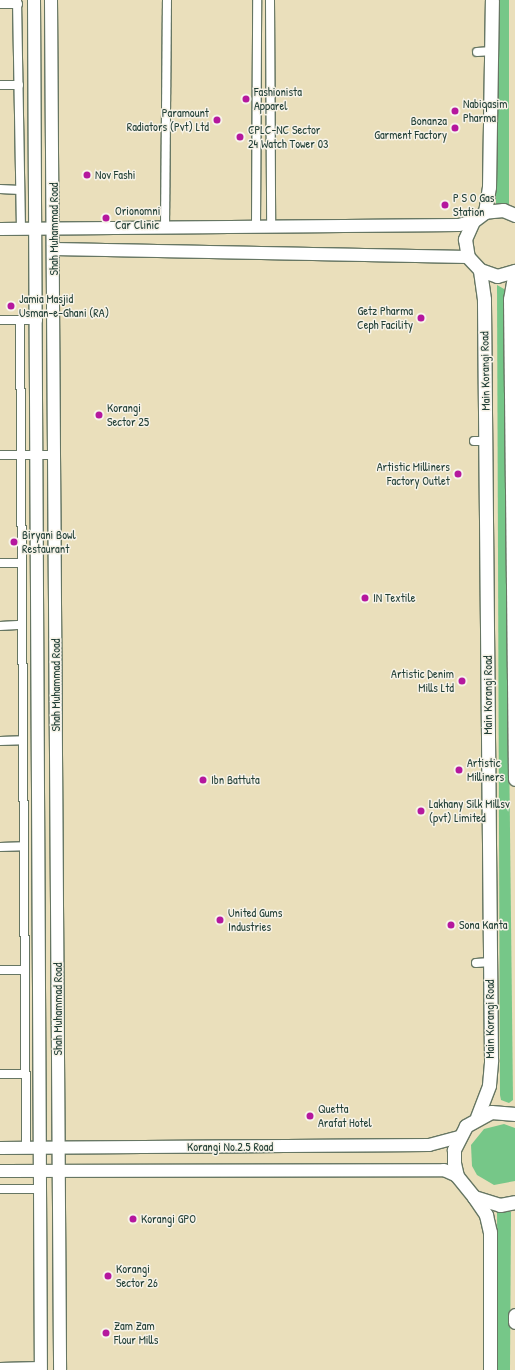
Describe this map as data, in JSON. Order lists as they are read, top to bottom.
{
  "streets": {
    "main road": ["Main Korangi Road"],
    "street": ["Shah Muhammad Road", "Korangi No.2.5 Road"]
  },
  "crossings": [
    ["Shah Muhammad Road", "Korangi No.2.5 Road"]
  ],
  "places": [
    "Fashionista Apparel",
    "Nabiqasim Pharma",
    "Paramount Radiators (Pvt) Ltd",
    "Bonanza Garment Factory",
    "CPLC-NC Sector 24 Watch Tower 03",
    "Nov Fashi",
    "P S O Gas Station",
    "Orionomni Car Clinic",
    "Jamia Masjid Usman-e-Ghani (RA)",
    "Getz Pharma Ceph Facility",
    "Korangi Sector 25",
    "Artistic Milliners Factory Outlet",
    "Biryani Bowl Restaurant",
    "IN Textile",
    "Artistic Denim Mills Ltd",
    "Artistic Milliners",
    "Ibn Battuta",
    "Lakhany Silk Millsv (pvt) Limited",
    "United Gums Industries",
    "Sona Kanta",
    "Quetta Arafat Hotel",
    "Korangi GPO",
    "Korangi Sector 26",
    "Zam Zam Flour Mills"
  ]
}
